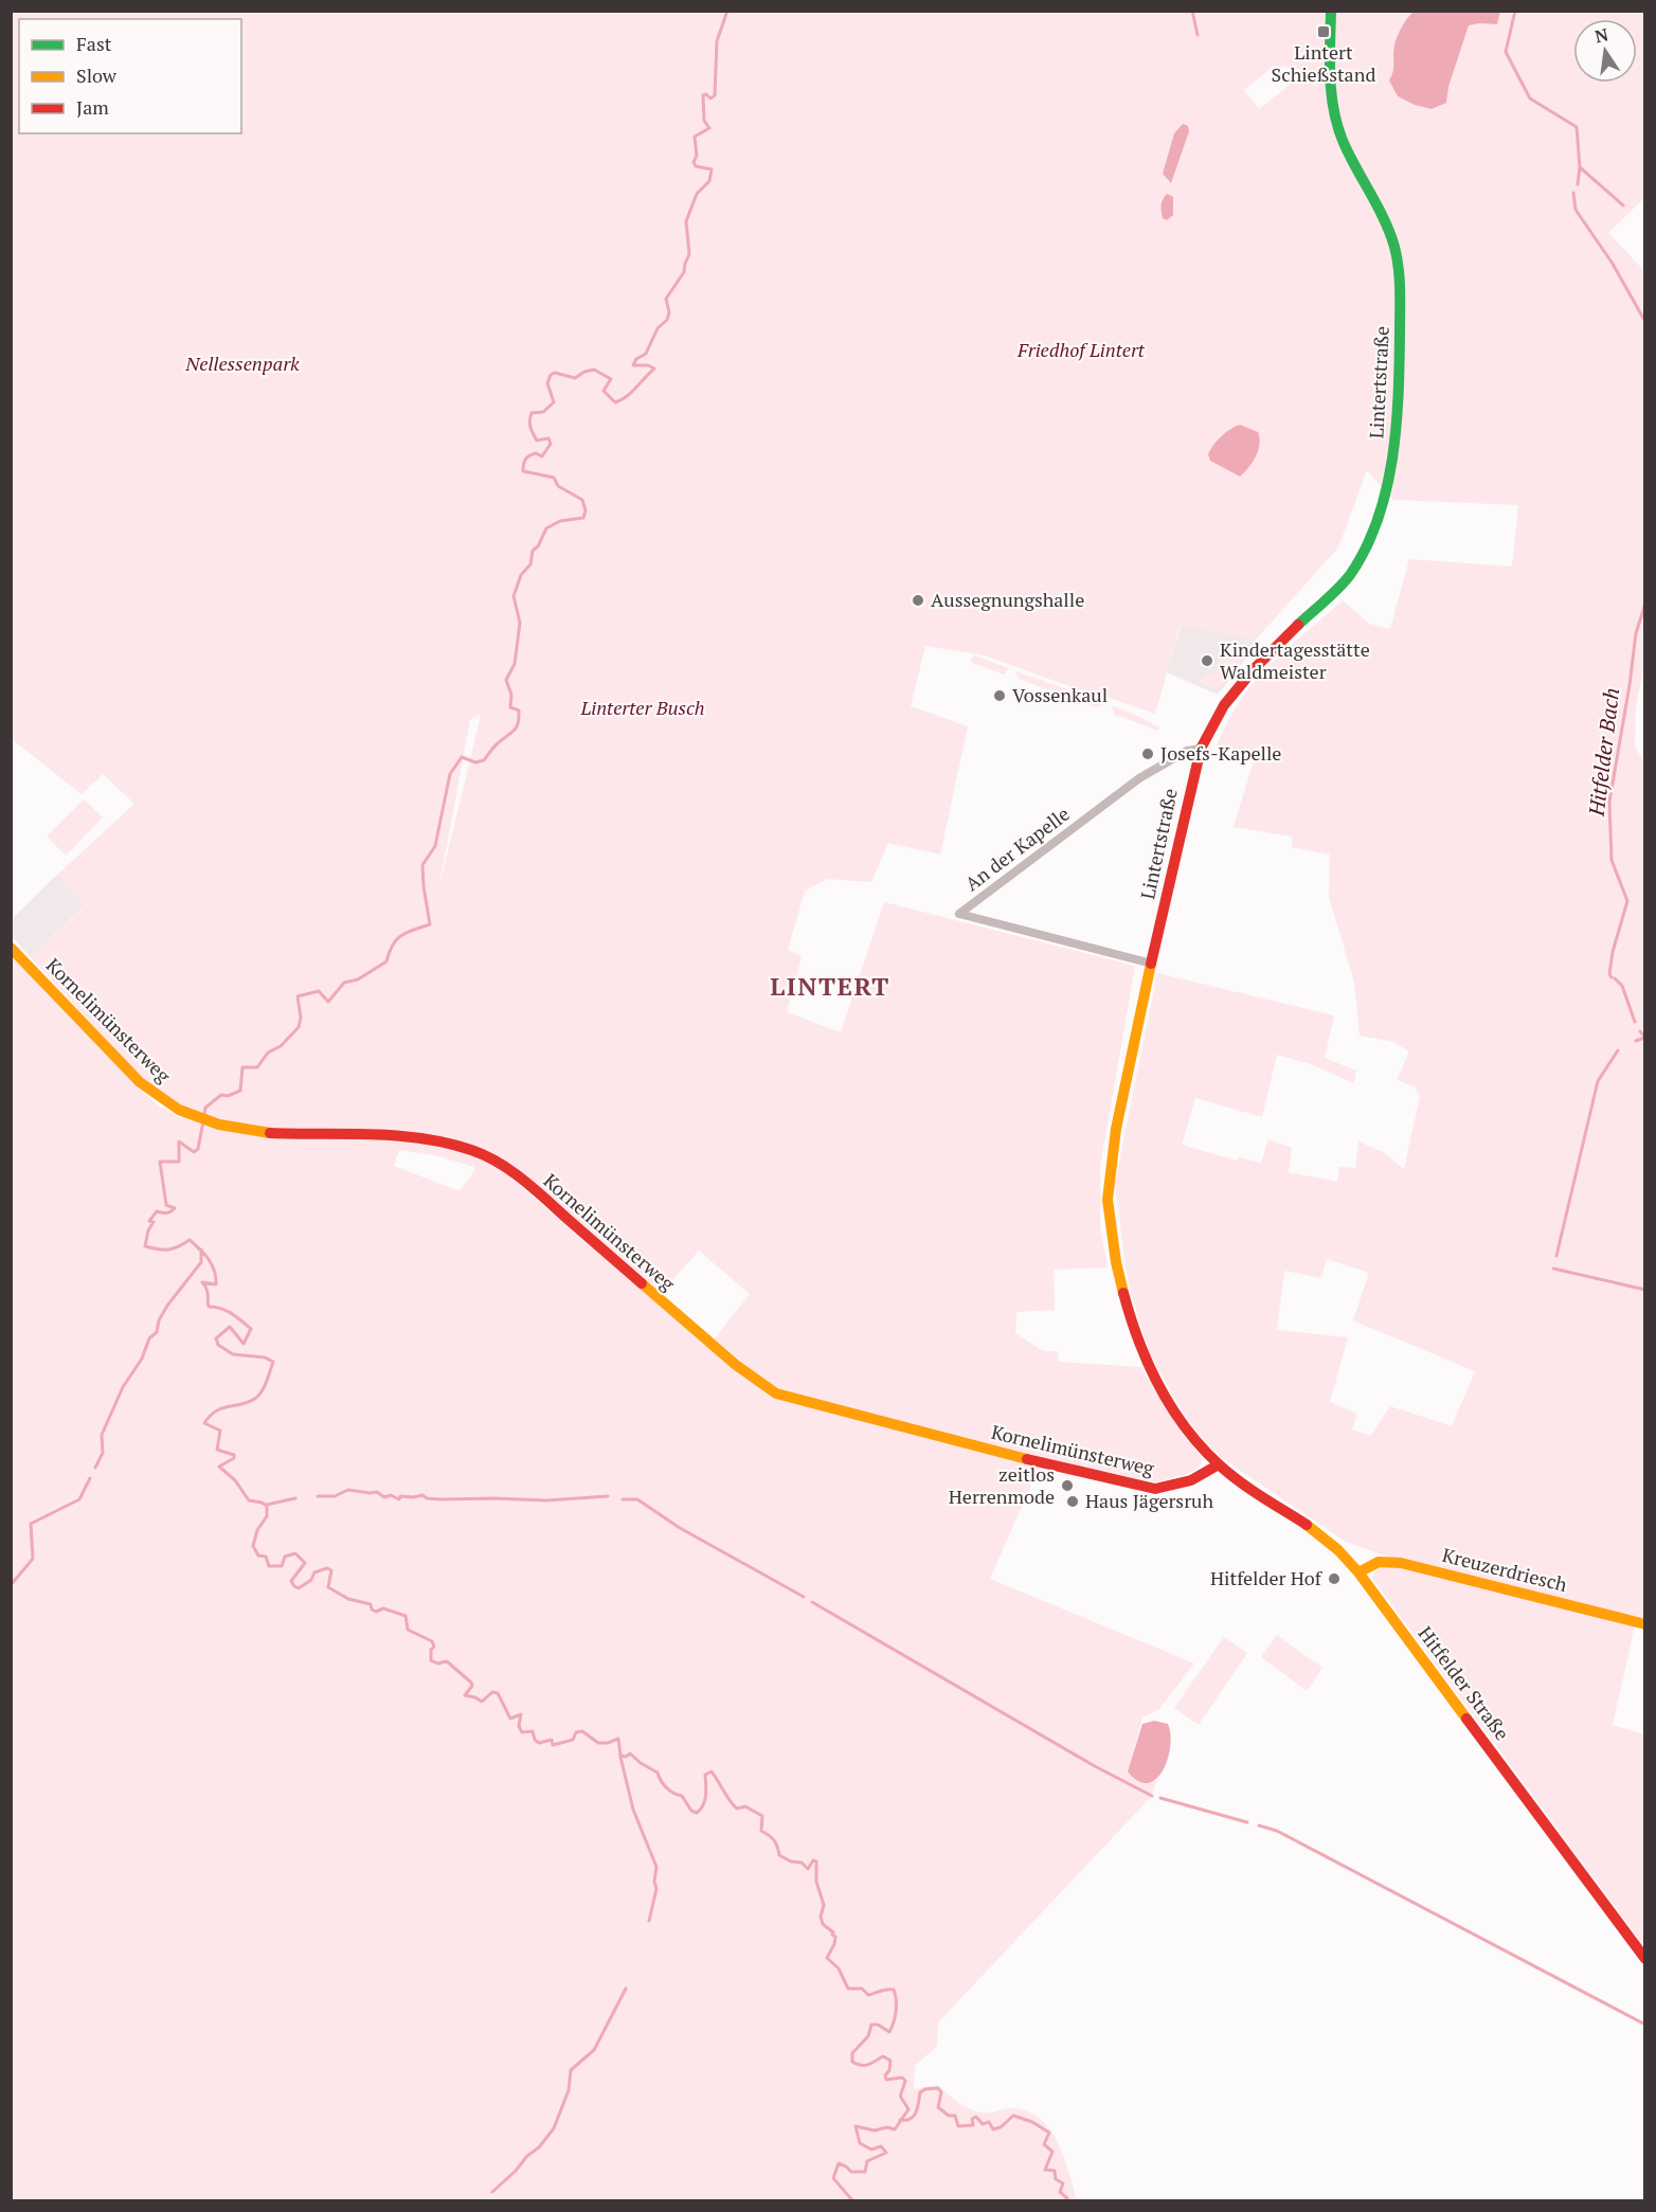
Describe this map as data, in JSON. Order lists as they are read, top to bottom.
{
  "streets": {
    "main road": [
      "Lintertstraße",
      "Kornelimünsterweg",
      "Kreuzerdriesch",
      "Hitfelder Straße"
    ],
    "street": ["An der Kapelle"]
  },
  "crossings": [
    ["Lintertstraße", "An der Kapelle"],
    ["Lintertstraße", "Kornelimünsterweg"],
    ["Lintertstraße", "Hitfelder Straße"],
    ["Kornelimünsterweg", "Hitfelder Straße"],
    ["Kreuzerdriesch", "Hitfelder Straße"]
  ],
  "districts": ["LINTERT"],
  "water": ["Hitfelder Bach"],
  "parks": ["Friedhof Lintert", "Nellessenpark", "Linterter Busch"],
  "places": {
    "transit": ["Lintert Schießstand"],
    "other": [
      "Aussegnungshalle",
      "Kindertagesstätte Waldmeister",
      "Vossenkaul",
      "Josefs-Kapelle",
      "zeitlos Herrenmode",
      "Haus Jägersruh",
      "Hitfelder Hof"
    ]
  },
  "legend": ["Fast", "Slow", "Jam"],
  "north": "top"
}
